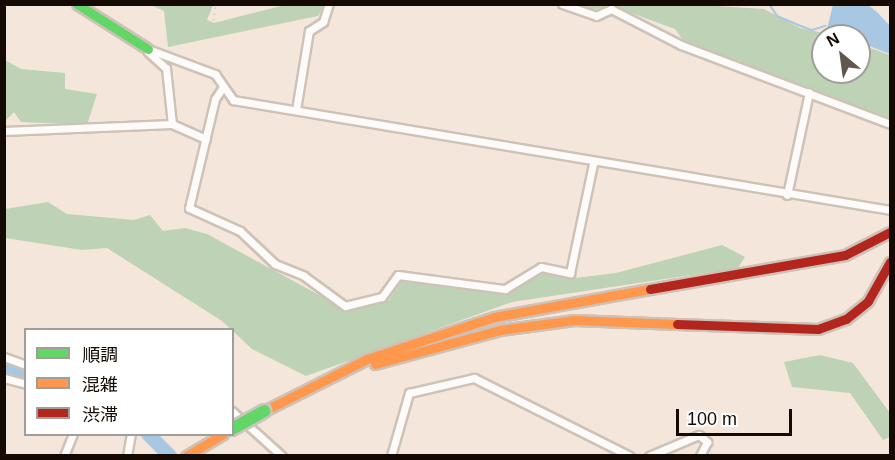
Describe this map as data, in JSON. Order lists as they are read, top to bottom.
{
  "legend": ["順調", "混雑", "渋滞"],
  "scale_bar": "100 m",
  "north": "top left"
}
